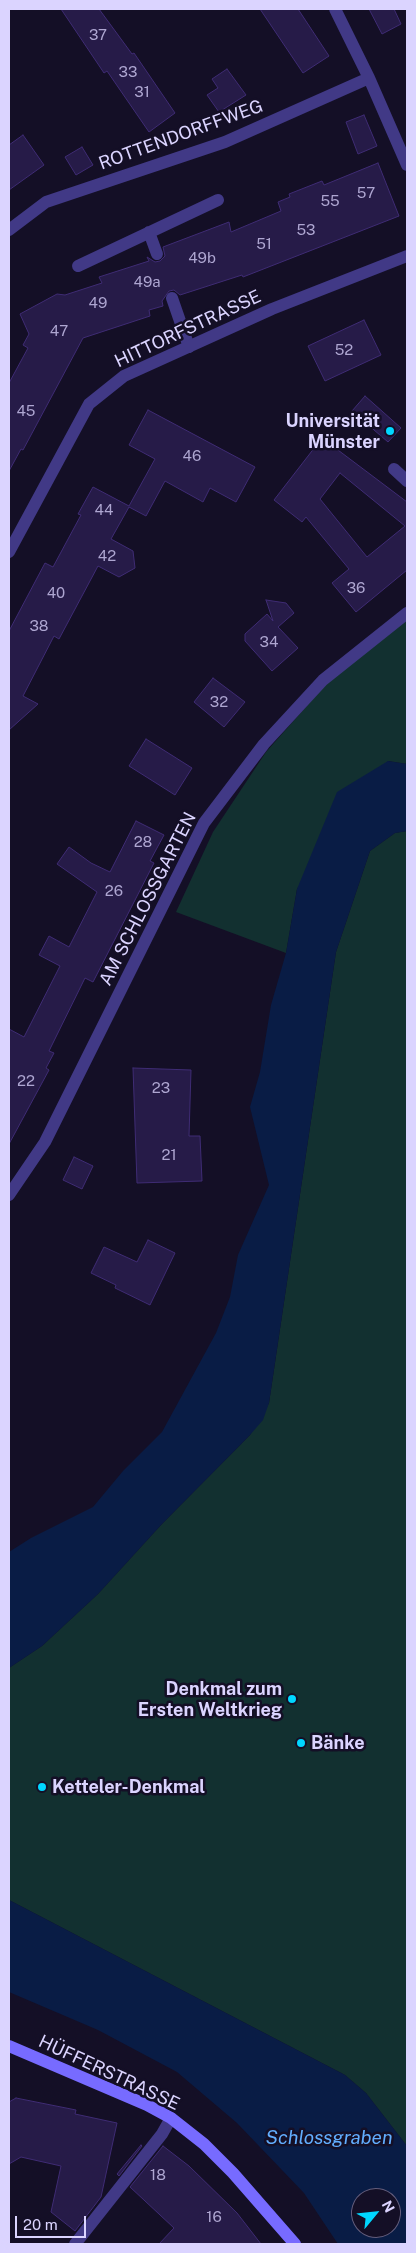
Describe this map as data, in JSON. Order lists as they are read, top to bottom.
{
  "streets": {
    "street": [
      "ROTTENDORFFWEG",
      "HITTORFSTRASSE",
      "AM SCHLOSSGARTEN",
      "HÜFFERSTRASSE"
    ]
  },
  "water": ["Schlossgraben"],
  "places": [
    "Universität Münster",
    "Denkmal zum Ersten Weltkrieg",
    "Bänke",
    "Ketteler-Denkmal"
  ],
  "house_numbers": [
    "37",
    "33",
    "31",
    "57",
    "55",
    "53",
    "51",
    "49b",
    "49a",
    "49",
    "47",
    "52",
    "45",
    "46",
    "44",
    "42",
    "36",
    "40",
    "38",
    "34",
    "32",
    "28",
    "26",
    "22",
    "23",
    "21",
    "18",
    "16"
  ],
  "scale_bar": "20 m",
  "north": "top right"
}
